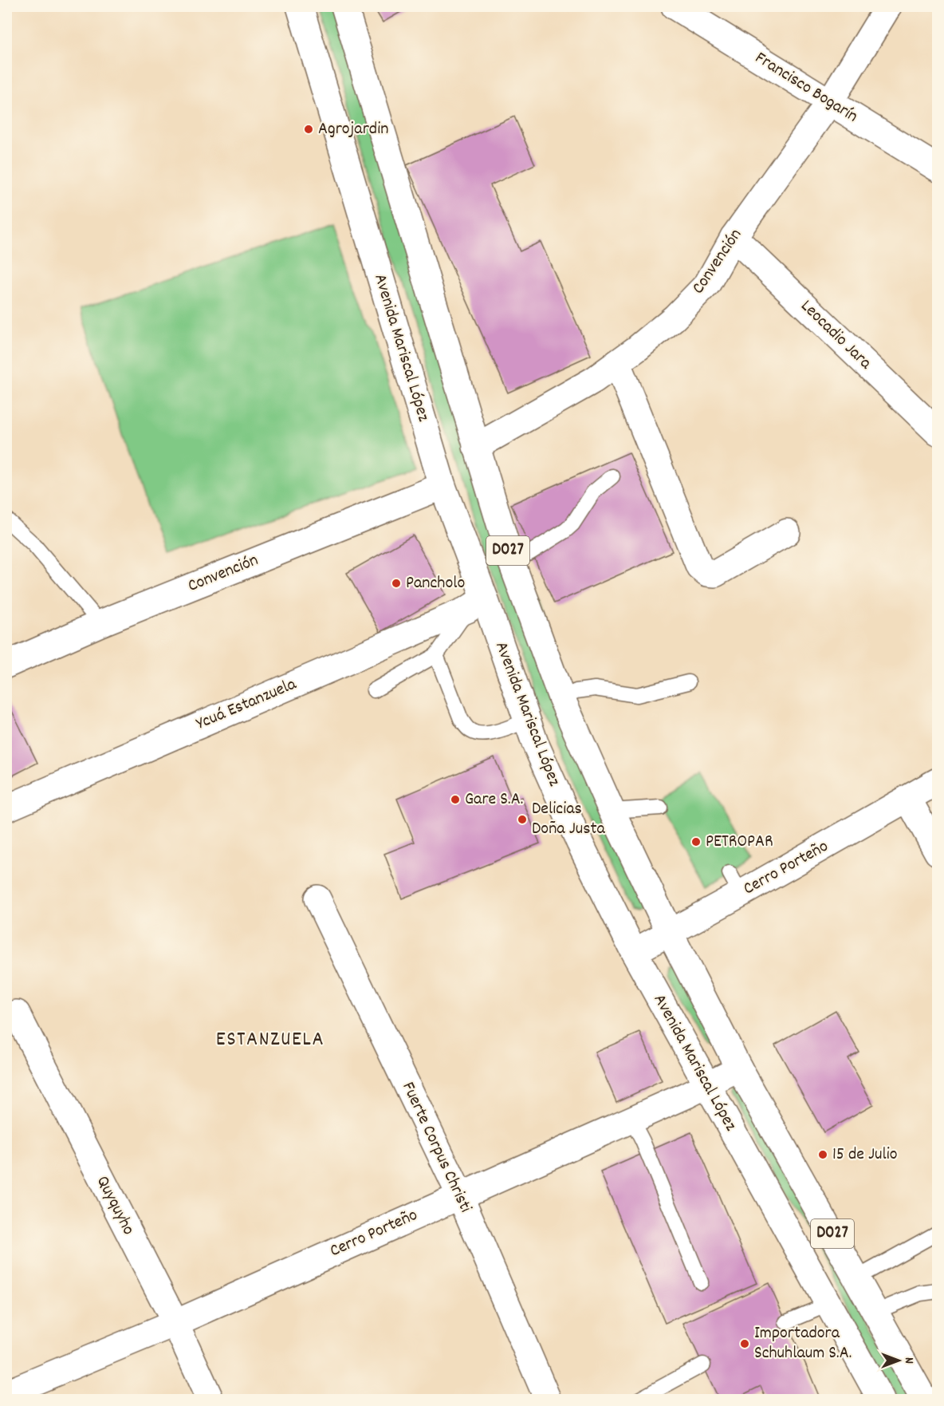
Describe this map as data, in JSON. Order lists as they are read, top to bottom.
{
  "streets": {
    "main road": [
      "Francisco Bogarín",
      "Convención",
      "Leocadio Jara",
      "Avenida Mariscal López",
      "D027",
      "Ycuá Estanzuela",
      "Cerro Porteño",
      "Fuerte Corpus Christi",
      "Quyquyho"
    ]
  },
  "crossings": [
    ["Francisco Bogarín", "Convención"],
    ["Convención", "Leocadio Jara"],
    ["Convención", "Avenida Mariscal López"],
    ["Avenida Mariscal López", "Ycuá Estanzuela"],
    ["Avenida Mariscal López", "Cerro Porteño"],
    ["Cerro Porteño", "Fuerte Corpus Christi"],
    ["Cerro Porteño", "Quyquyho"]
  ],
  "districts": ["ESTANZUELA"],
  "places": [
    "Agrojardin",
    "Pancholo",
    "Gare S.A.",
    "Delicias Doña Justa",
    "PETROPAR",
    "15 de Julio",
    "Importadora Schuhlaum S.A."
  ],
  "north": "right"
}
